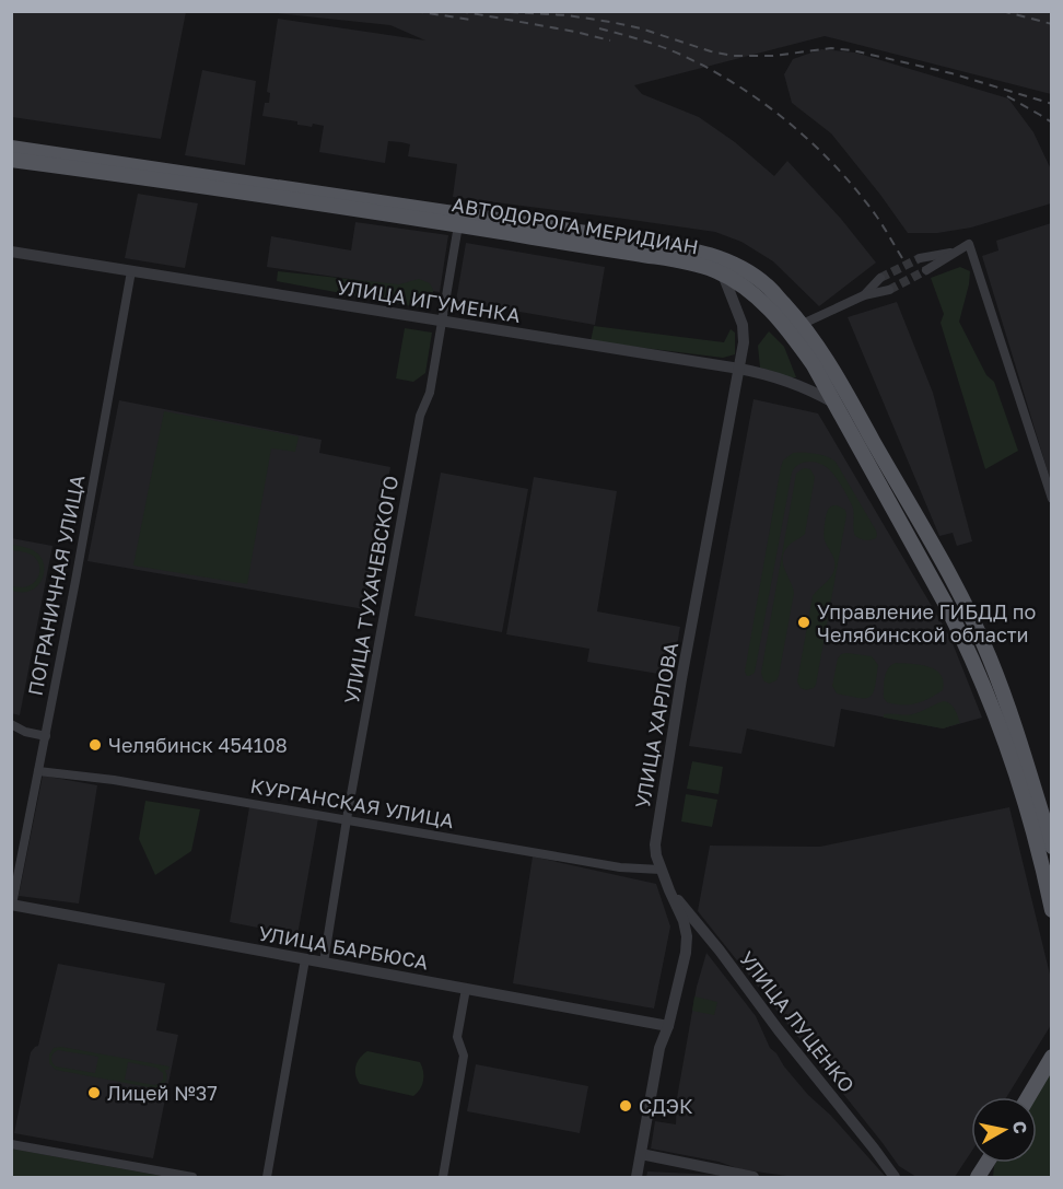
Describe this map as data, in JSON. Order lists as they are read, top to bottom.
{
  "streets": {
    "main road": ["АВТОДОРОГА МЕРИДИАН"],
    "street": [
      "УЛИЦА ИГУМЕНКА",
      "ПОГРАНИЧНАЯ УЛИЦА",
      "УЛИЦА ТУХАЧЕВСКОГО",
      "УЛИЦА ХАРЛОВА",
      "КУРГАНСКАЯ УЛИЦА",
      "УЛИЦА БАРБЮСА",
      "УЛИЦА ЛУЦЕНКО"
    ]
  },
  "crossings": [
    ["АВТОДОРОГА МЕРИДИАН", "УЛИЦА ИГУМЕНКА"],
    ["АВТОДОРОГА МЕРИДИАН", "УЛИЦА ТУХАЧЕВСКОГО"],
    ["АВТОДОРОГА МЕРИДИАН", "УЛИЦА ХАРЛОВА"],
    ["УЛИЦА ИГУМЕНКА", "ПОГРАНИЧНАЯ УЛИЦА"],
    ["УЛИЦА ИГУМЕНКА", "УЛИЦА ТУХАЧЕВСКОГО"],
    ["УЛИЦА ИГУМЕНКА", "УЛИЦА ХАРЛОВА"],
    ["ПОГРАНИЧНАЯ УЛИЦА", "КУРГАНСКАЯ УЛИЦА"],
    ["ПОГРАНИЧНАЯ УЛИЦА", "УЛИЦА БАРБЮСА"],
    ["УЛИЦА ТУХАЧЕВСКОГО", "КУРГАНСКАЯ УЛИЦА"],
    ["УЛИЦА ТУХАЧЕВСКОГО", "УЛИЦА БАРБЮСА"],
    ["УЛИЦА ХАРЛОВА", "КУРГАНСКАЯ УЛИЦА"],
    ["УЛИЦА ХАРЛОВА", "УЛИЦА БАРБЮСА"],
    ["УЛИЦА ХАРЛОВА", "УЛИЦА ЛУЦЕНКО"]
  ],
  "places": [
    "Управление ГИБДД по Челябинской области",
    "Челябинск 454108",
    "Лицей №37",
    "СДЭК"
  ],
  "north": "right"
}
